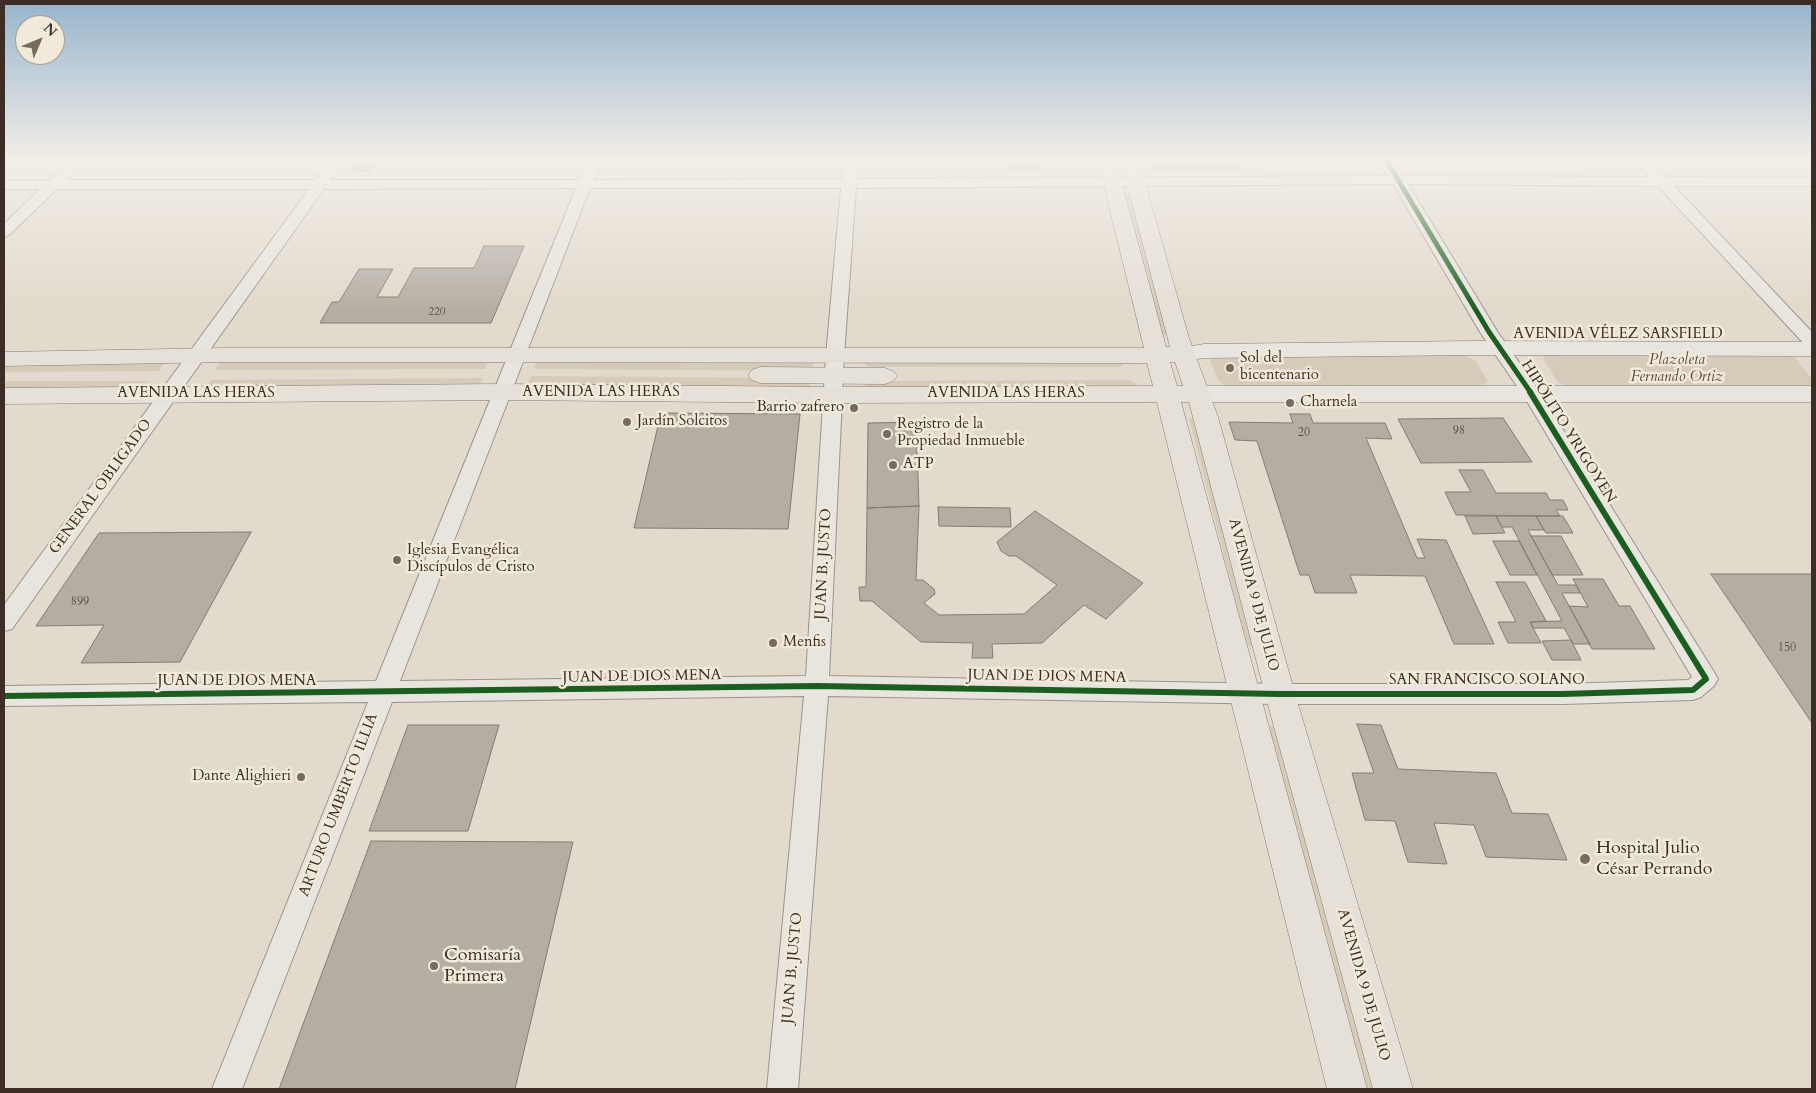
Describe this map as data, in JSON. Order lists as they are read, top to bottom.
{
  "streets": {
    "main road": ["AVENIDA VÉLEZ SARSFIELD", "AVENIDA LAS HERAS", "AVENIDA 9 DE JULIO"],
    "street": [
      "HIPÓLITO YRIGOYEN",
      "GENERAL OBLIGADO",
      "JUAN B. JUSTO",
      "JUAN DE DIOS MENA",
      "SAN FRANCISCO SOLANO",
      "ARTURO UMBERTO ILLIA"
    ]
  },
  "crossings": [
    ["AVENIDA VÉLEZ SARSFIELD", "AVENIDA LAS HERAS"],
    ["AVENIDA VÉLEZ SARSFIELD", "HIPÓLITO YRIGOYEN"],
    ["AVENIDA VÉLEZ SARSFIELD", "AVENIDA 9 DE JULIO"],
    ["AVENIDA LAS HERAS", "GENERAL OBLIGADO"],
    ["AVENIDA LAS HERAS", "JUAN B. JUSTO"],
    ["AVENIDA LAS HERAS", "AVENIDA 9 DE JULIO"],
    ["AVENIDA LAS HERAS", "ARTURO UMBERTO ILLIA"],
    ["HIPÓLITO YRIGOYEN", "SAN FRANCISCO SOLANO"],
    ["JUAN B. JUSTO", "JUAN DE DIOS MENA"],
    ["AVENIDA 9 DE JULIO", "JUAN DE DIOS MENA"],
    ["AVENIDA 9 DE JULIO", "SAN FRANCISCO SOLANO"],
    ["JUAN DE DIOS MENA", "SAN FRANCISCO SOLANO"],
    ["JUAN DE DIOS MENA", "ARTURO UMBERTO ILLIA"]
  ],
  "parks": ["Plazoleta Fernando Ortiz"],
  "places": [
    "Sol del bicentenario",
    "Charnela",
    "Barrio zafrero",
    "Jardín Solcitos",
    "Registro de la Propiedad Inmueble",
    "ATP",
    "Iglesia Evangélica Discípulos de Cristo",
    "Menfis",
    "Dante Alighieri",
    "Hospital Julio César Perrando",
    "Comisaría Primera"
  ],
  "house_numbers": [
    "220",
    "98",
    "20",
    "899",
    "150"
  ],
  "north": "top right"
}
